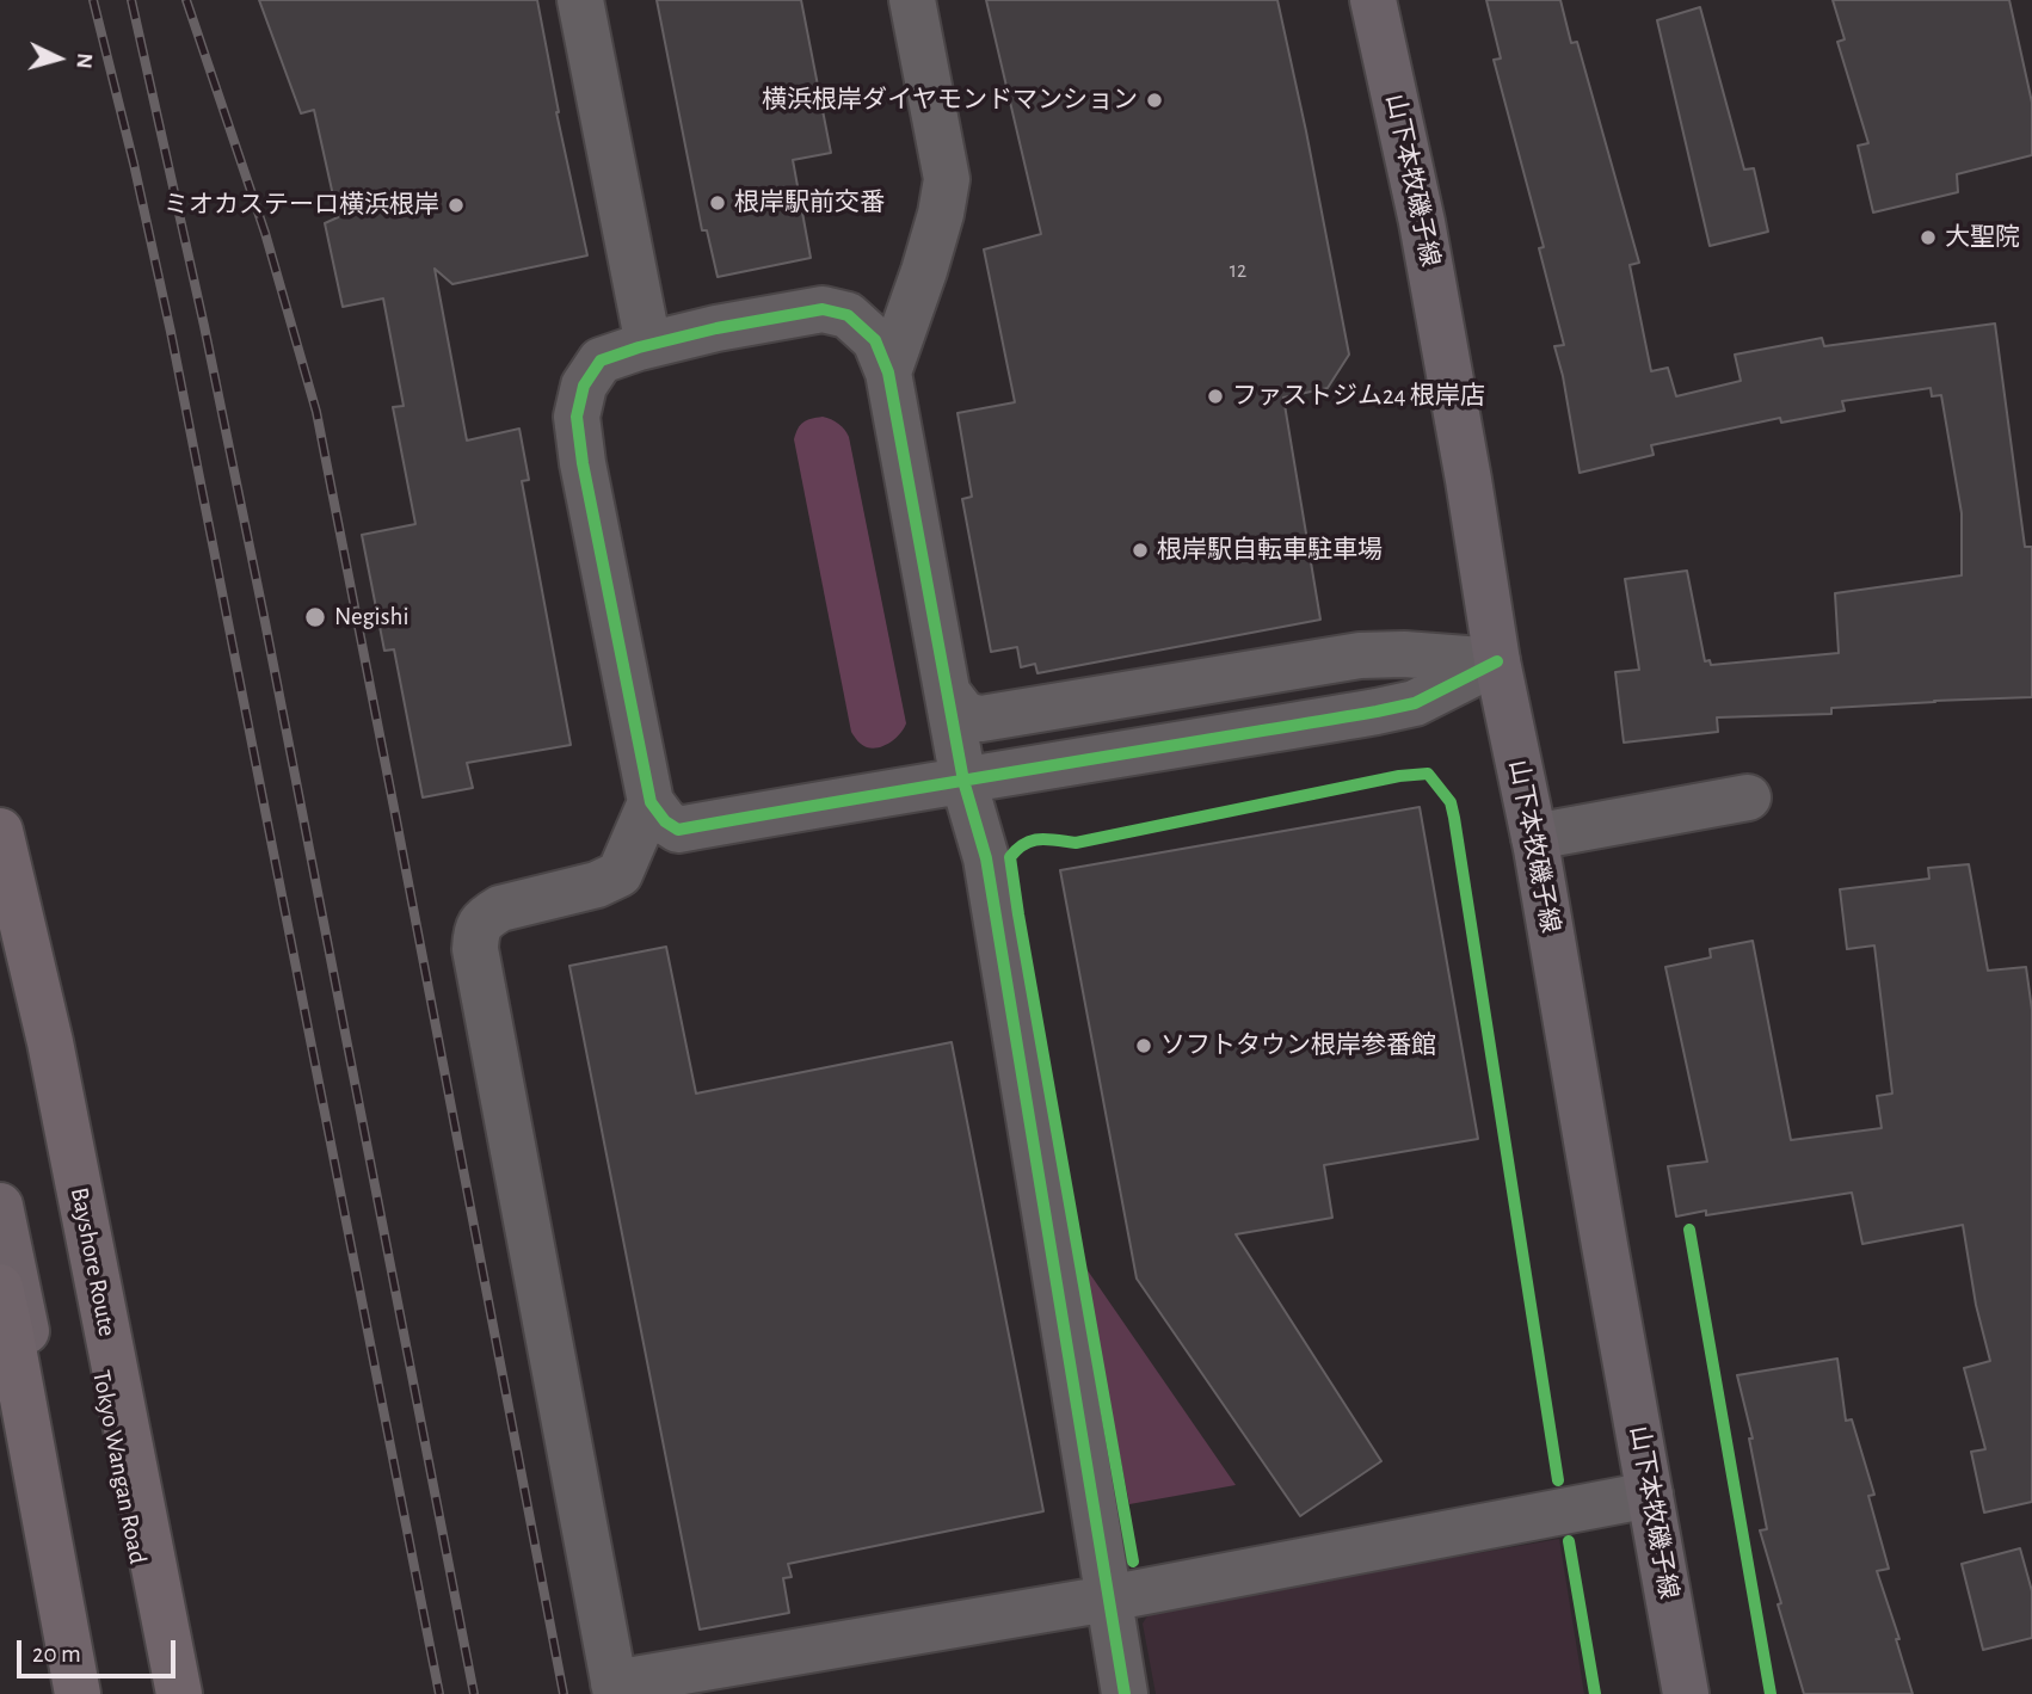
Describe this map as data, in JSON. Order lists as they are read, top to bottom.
{
  "streets": {
    "highway": ["Bayshore Route", "Tokyo Wangan Road"],
    "main road": ["山下本牧磯子線"]
  },
  "places": [
    "横浜根岸ダイヤモンドマンション",
    "根岸駅前交番",
    "ミオカステーロ横浜根岸",
    "大聖院",
    "ファストジム24 根岸店",
    "根岸駅自転車駐車場",
    "Negishi",
    "ソフトタウン根岸参番館"
  ],
  "house_numbers": ["12"],
  "scale_bar": "20 m",
  "north": "right"
}
